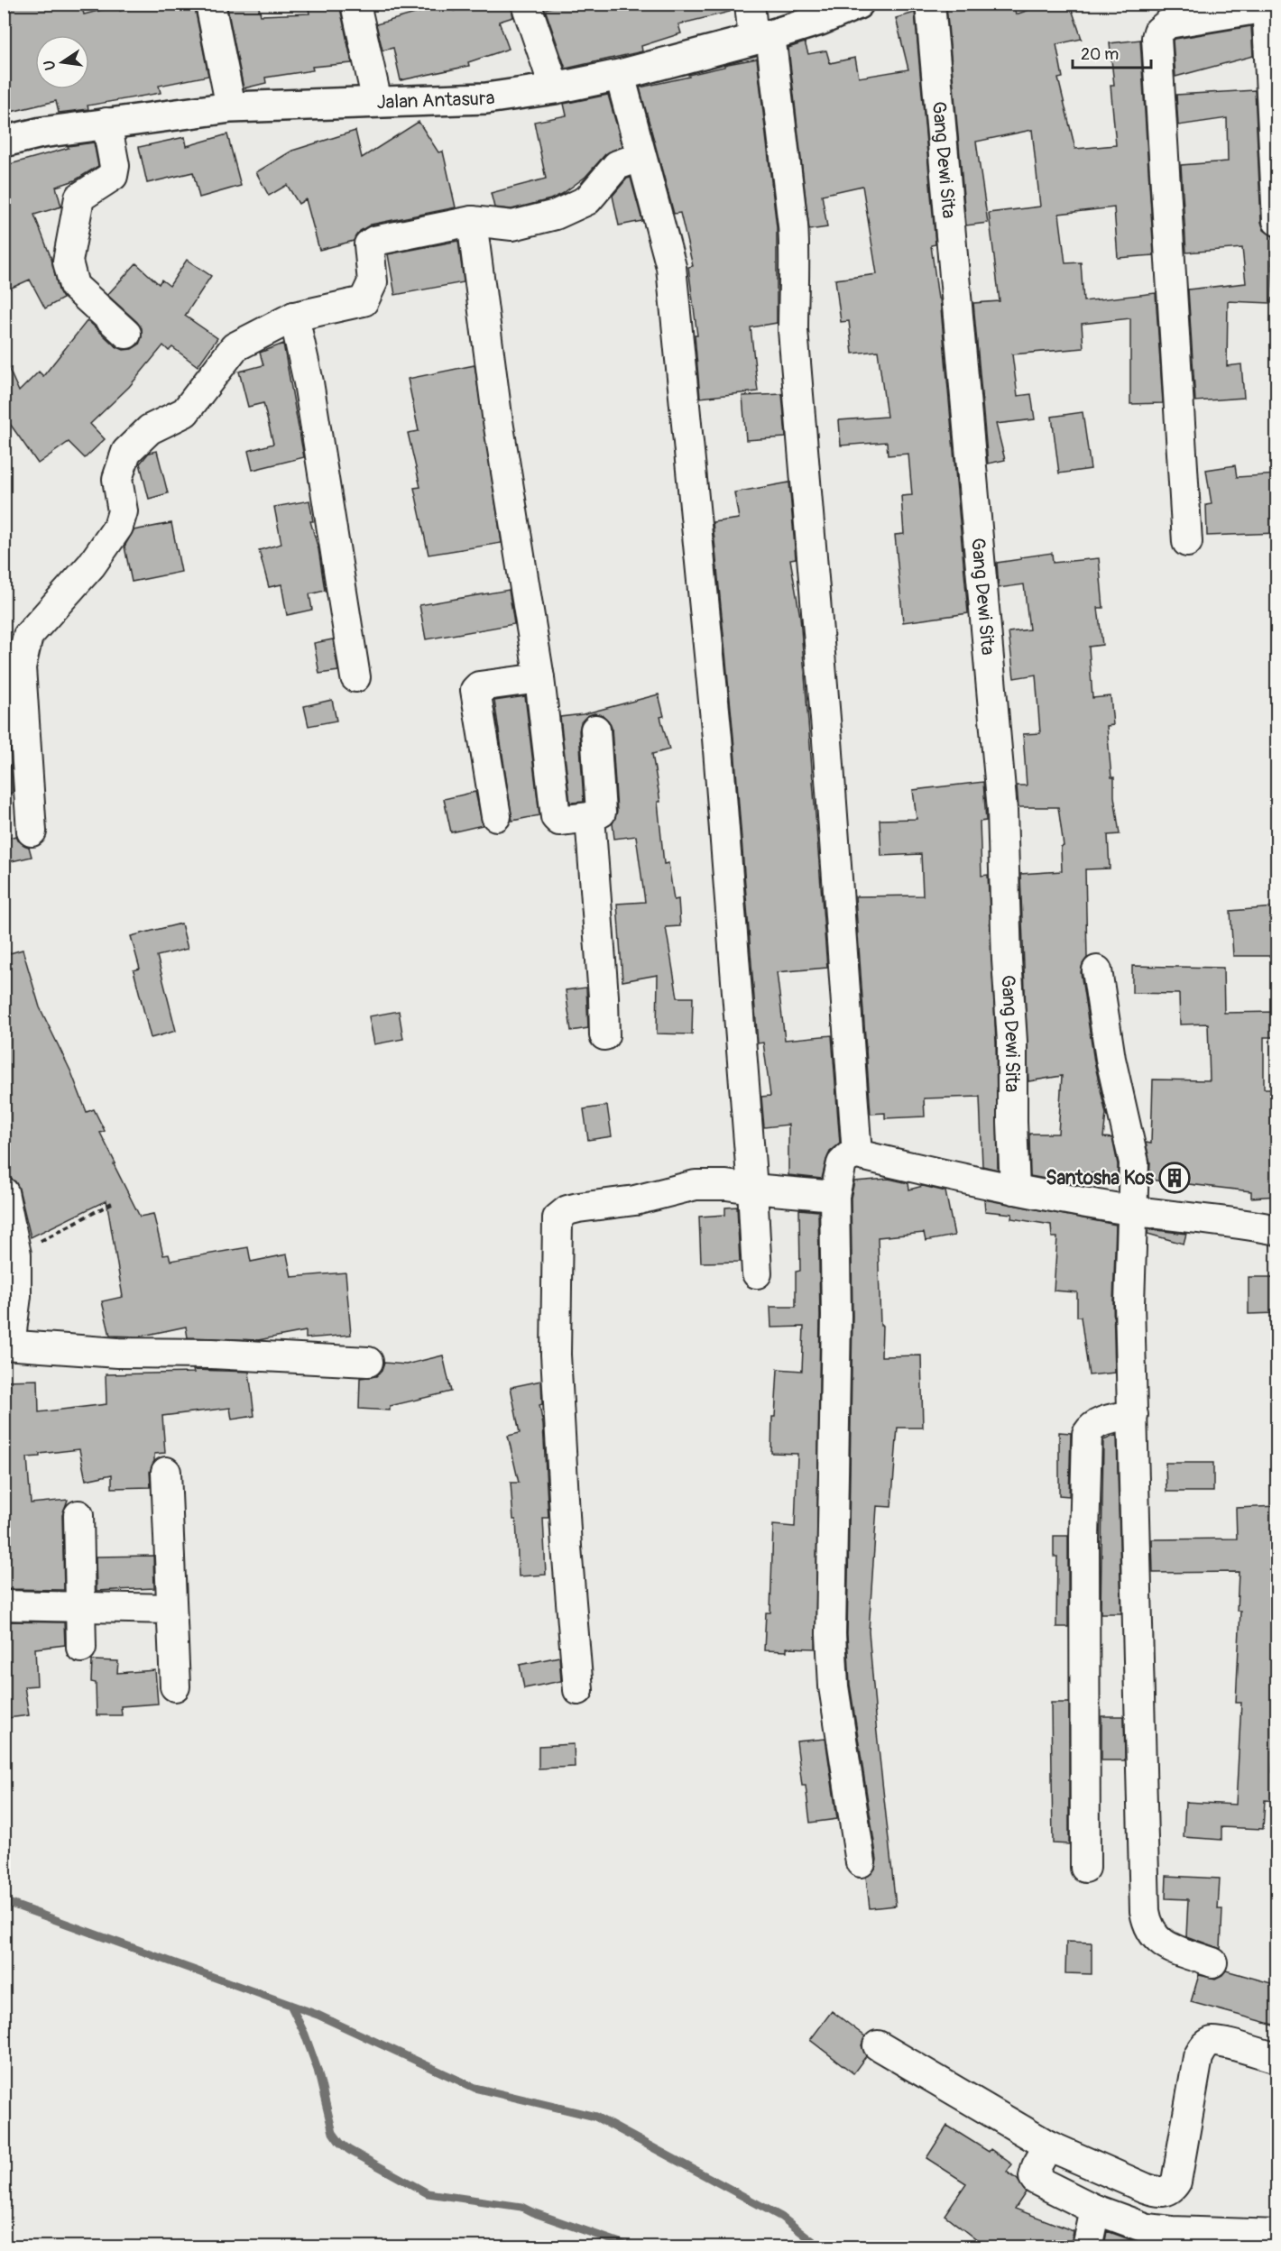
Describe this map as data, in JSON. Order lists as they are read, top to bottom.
{
  "streets": {
    "main road": ["Jalan Antasura"],
    "street": ["Gang Dewi Sita"]
  },
  "places": {
    "building": ["Santosha Kos"]
  },
  "scale_bar": "20 m",
  "north": "left"
}
